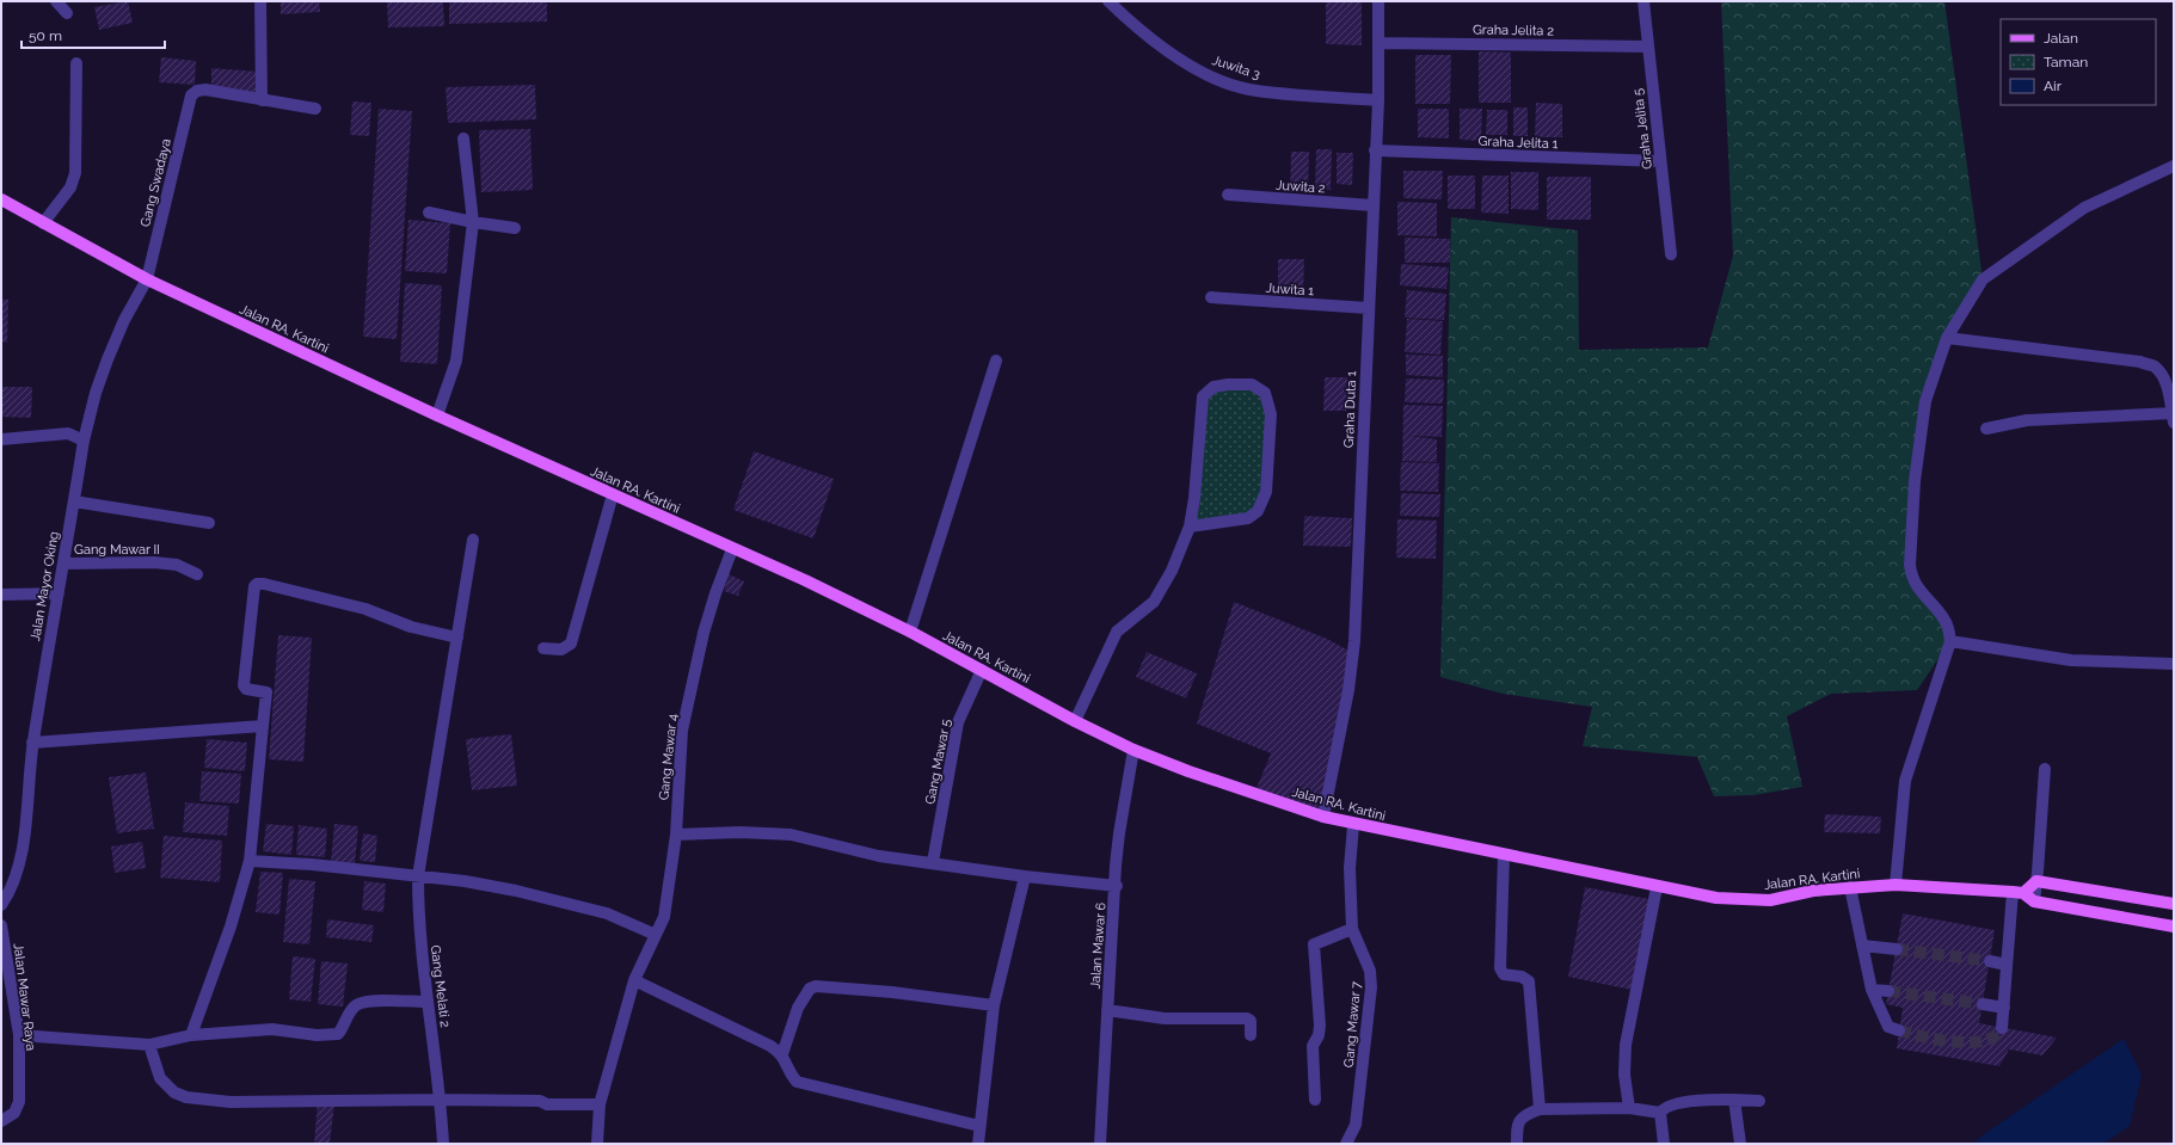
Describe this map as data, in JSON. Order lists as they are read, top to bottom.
{
  "streets": {
    "main road": ["Jalan RA. Kartini"],
    "street": [
      "Graha Jelita 2",
      "Juwita 3",
      "Graha Jelita 5",
      "Graha Jelita 1",
      "Gang Swadaya",
      "Juwita 2",
      "Juwita 1",
      "Graha Duta 1",
      "Gang Mawar II",
      "Jalan Mayor Oking",
      "Gang Mawar 4",
      "Gang Mawar 5",
      "Jalan Mawar 6",
      "Gang Melati 2",
      "Jalan Mawar Raya",
      "Gang Mawar 7"
    ]
  },
  "crossings": [
    ["Graha Jelita 2", "Graha Jelita 5"],
    ["Graha Jelita 2", "Graha Duta 1"],
    ["Juwita 3", "Graha Duta 1"],
    ["Graha Jelita 5", "Graha Jelita 1"],
    ["Graha Jelita 1", "Graha Duta 1"],
    ["Gang Swadaya", "Jalan RA. Kartini"],
    ["Gang Swadaya", "Jalan Mayor Oking"],
    ["Juwita 2", "Graha Duta 1"],
    ["Juwita 1", "Graha Duta 1"],
    ["Jalan RA. Kartini", "Graha Duta 1"],
    ["Jalan RA. Kartini", "Jalan Mayor Oking"],
    ["Jalan RA. Kartini", "Gang Mawar 4"],
    ["Jalan RA. Kartini", "Gang Mawar 5"],
    ["Jalan RA. Kartini", "Jalan Mawar 6"],
    ["Jalan RA. Kartini", "Gang Mawar 7"],
    ["Gang Mawar II", "Jalan Mayor Oking"]
  ],
  "legend": ["Jalan", "Taman", "Air"],
  "scale_bar": "50 m"
}
